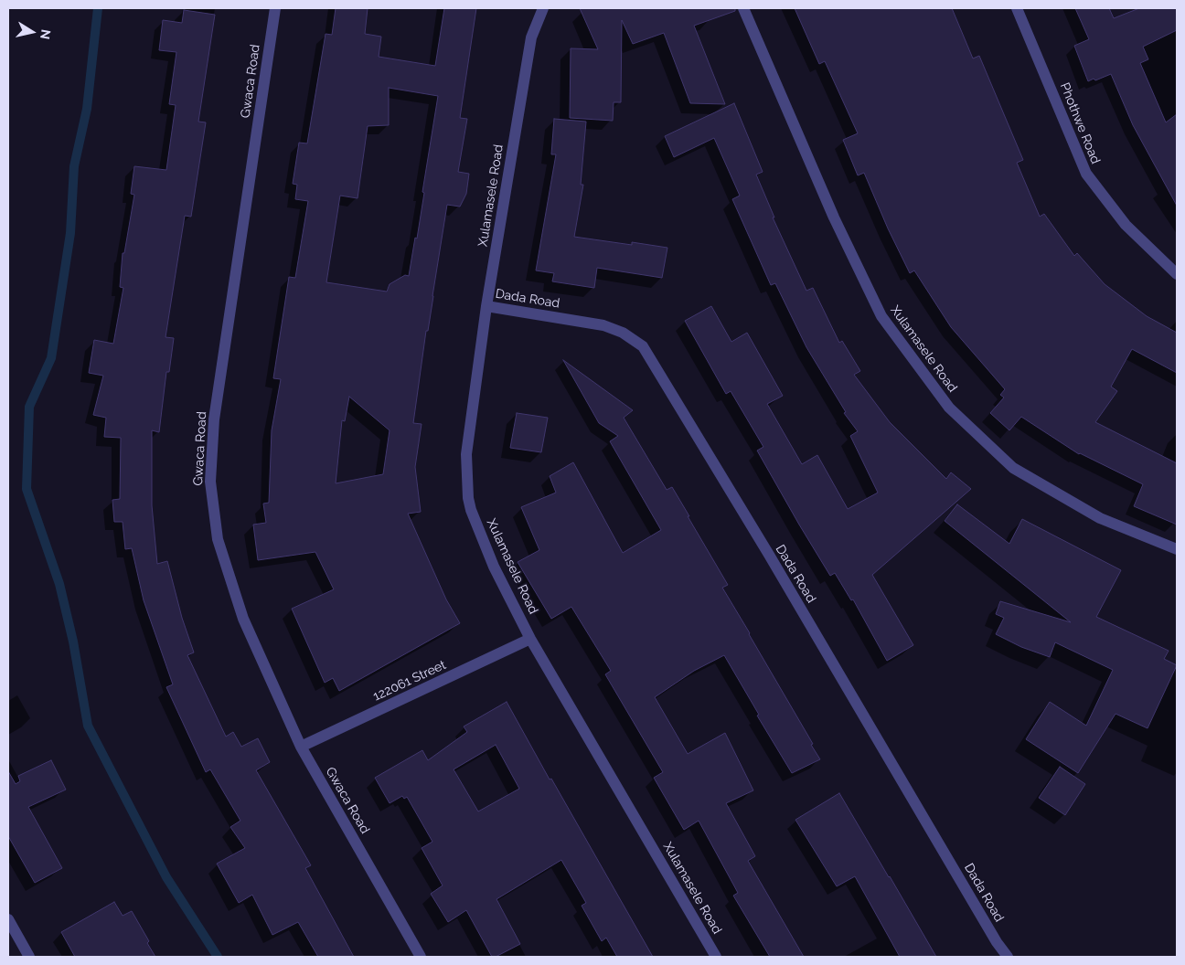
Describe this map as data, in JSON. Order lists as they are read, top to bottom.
{
  "streets": {
    "street": [
      "Gwaca Road",
      "Phothwe Road",
      "Xulamasele Road",
      "Dada Road",
      "122061 Street"
    ]
  },
  "crossings": [
    ["Gwaca Road", "122061 Street"],
    ["Xulamasele Road", "Dada Road"],
    ["Xulamasele Road", "122061 Street"]
  ],
  "north": "right"
}
